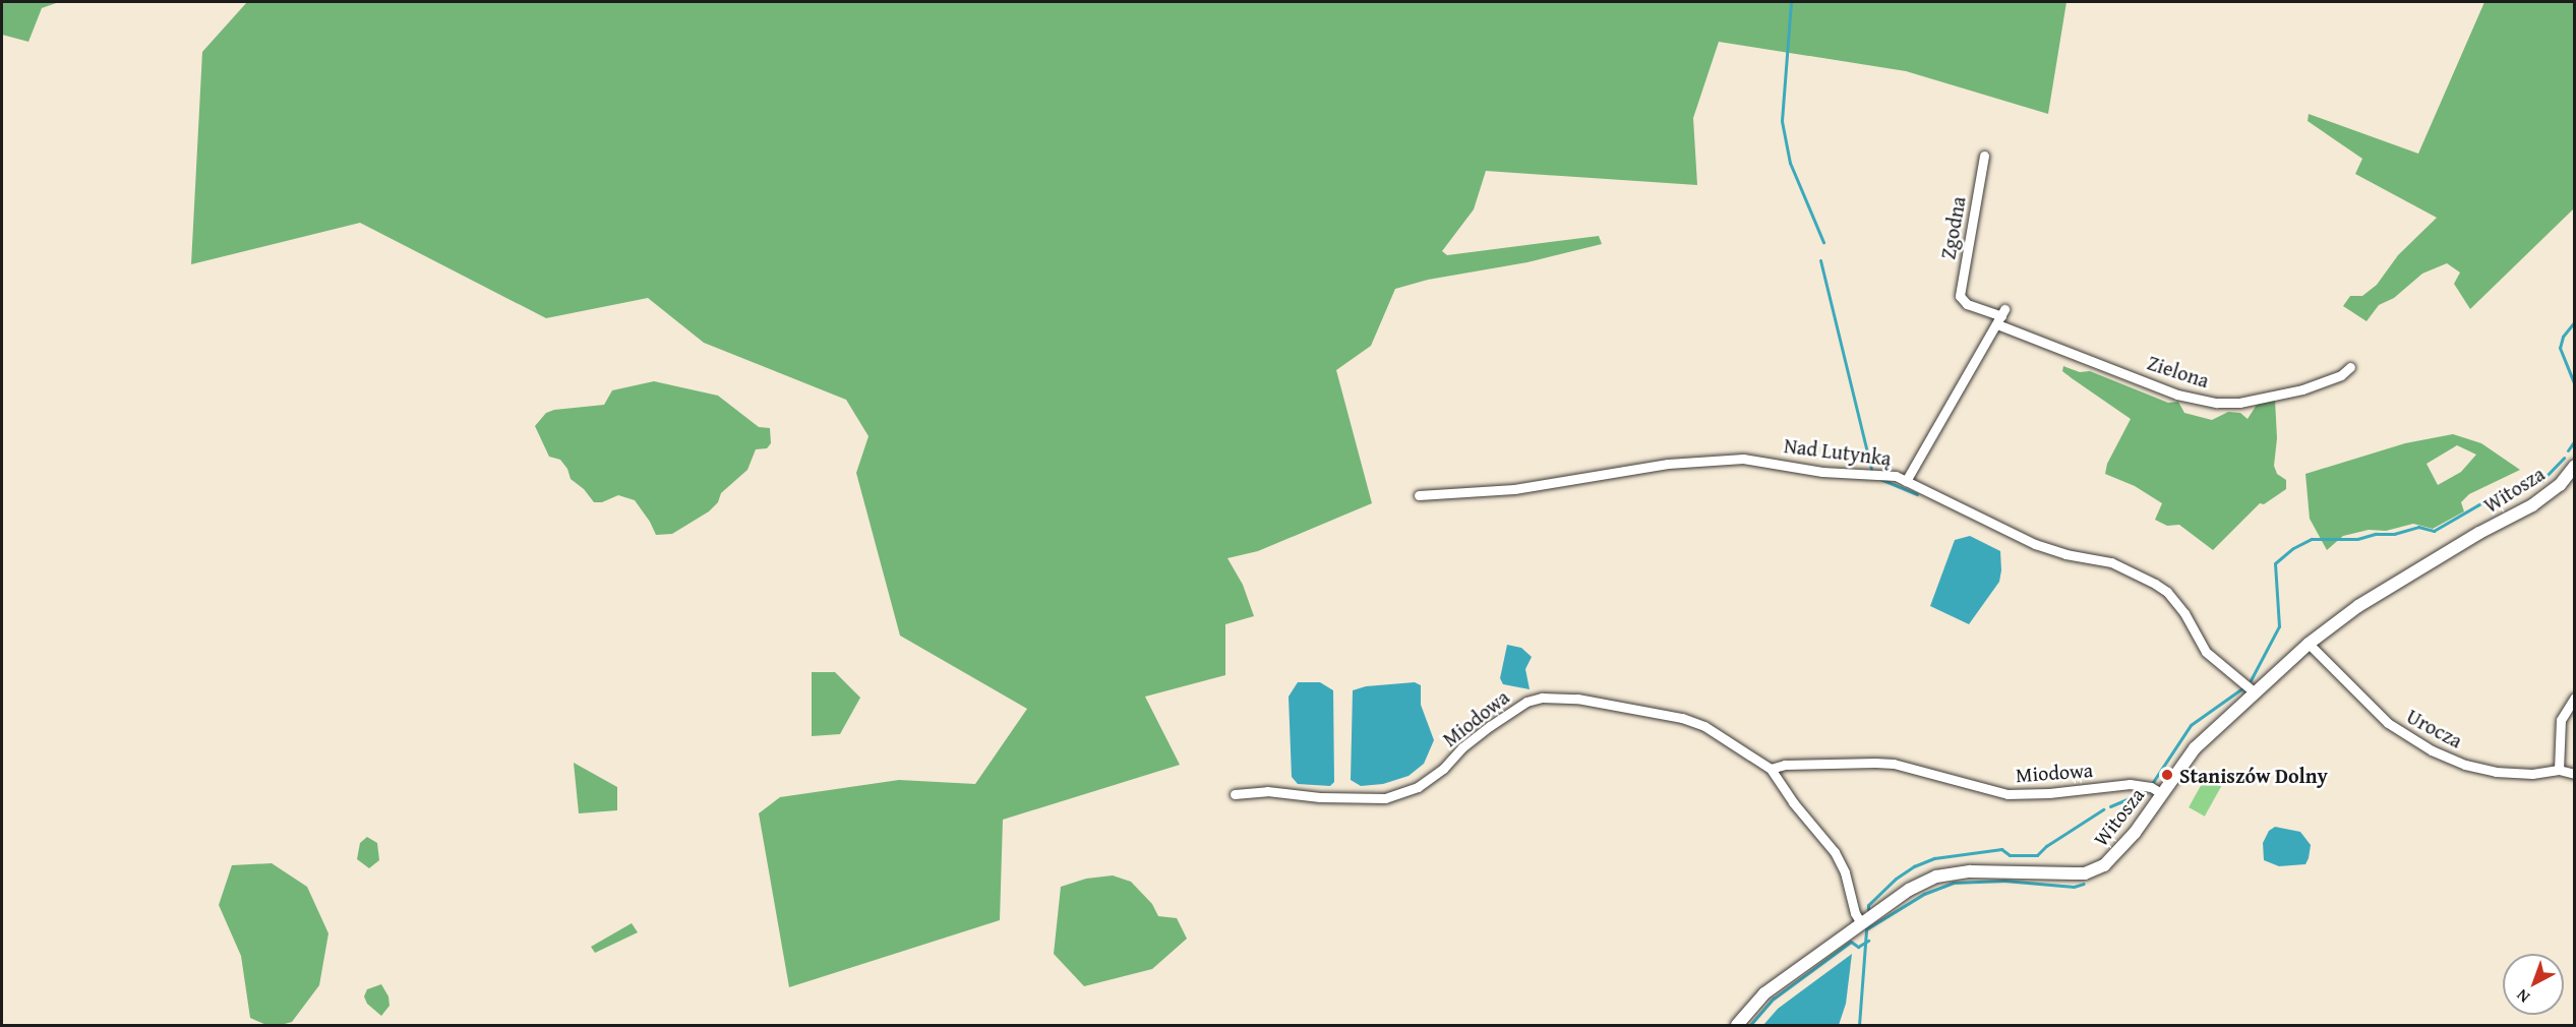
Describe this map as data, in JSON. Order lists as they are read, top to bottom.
{
  "streets": {
    "street": [
      "Zgodna",
      "Zielona",
      "Nad Lutynką",
      "Witosza",
      "Miodowa",
      "Urocza"
    ]
  },
  "crossings": [
    ["Zgodna", "Zielona"],
    ["Nad Lutynką", "Witosza"],
    ["Witosza", "Miodowa"],
    ["Witosza", "Urocza"]
  ],
  "places": ["Staniszów Dolny"],
  "north": "bottom left"
}
